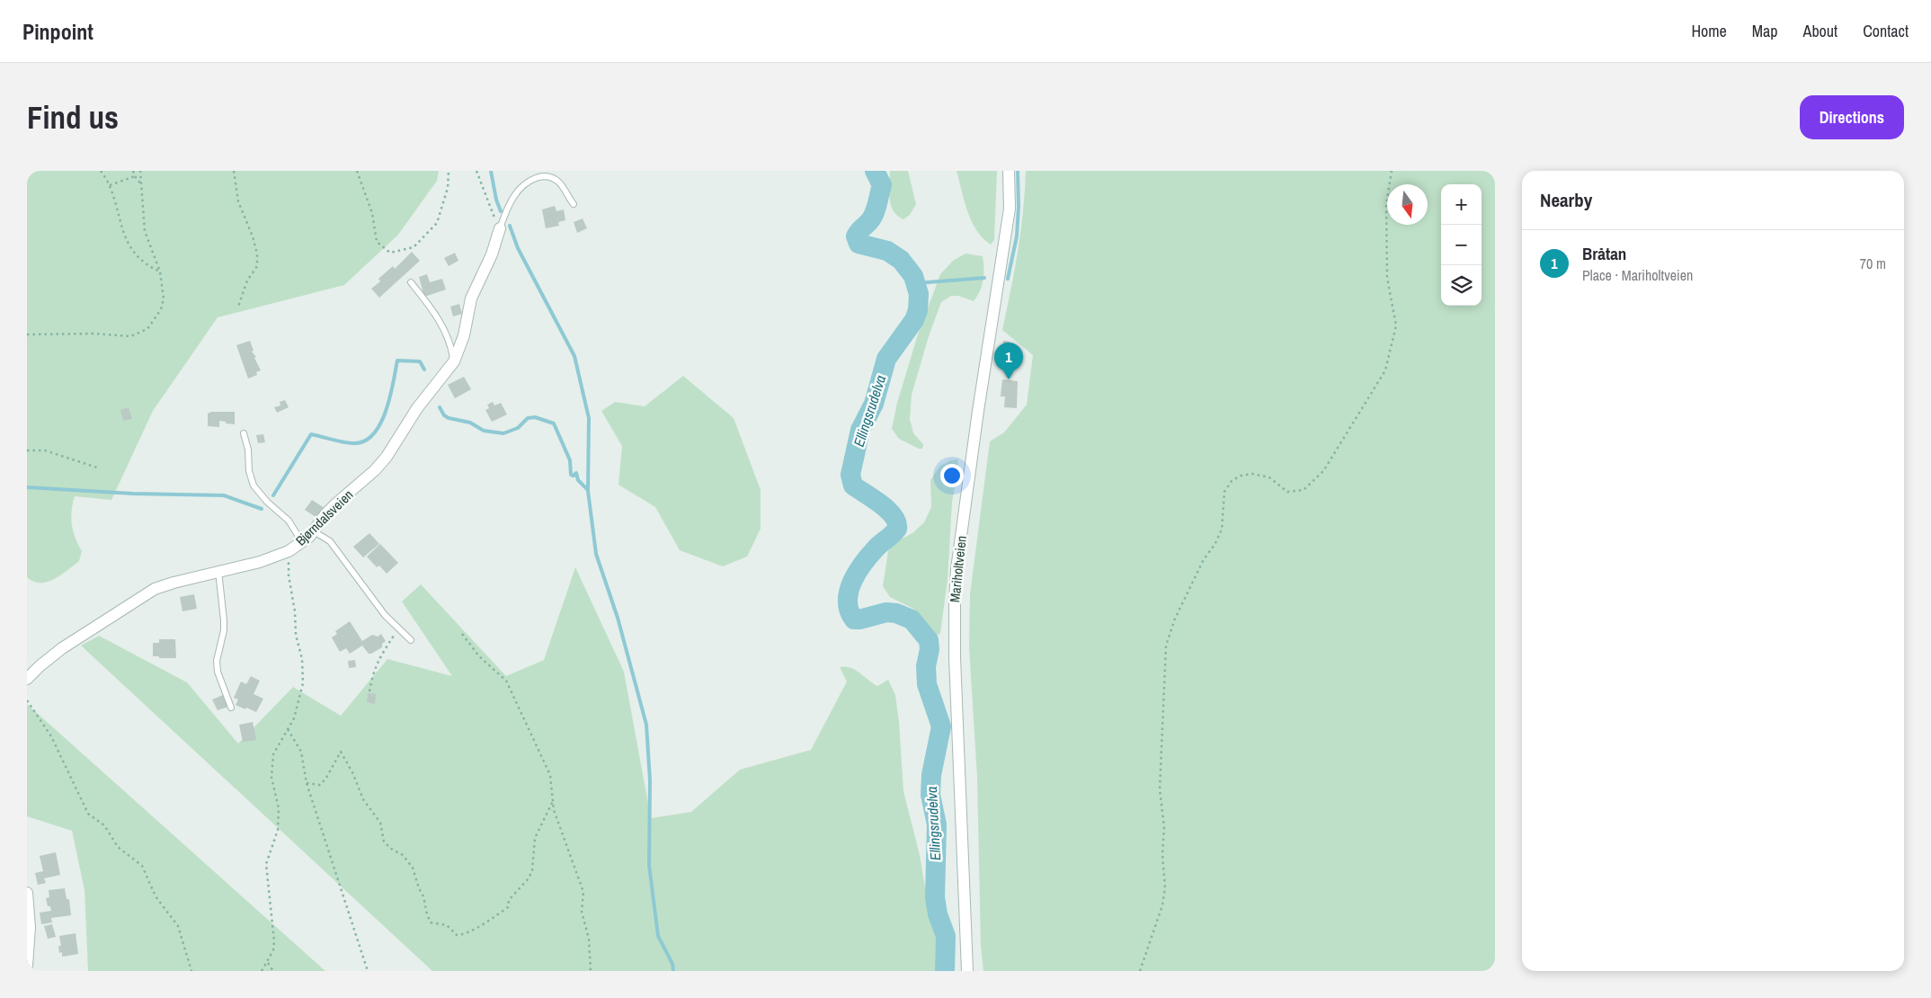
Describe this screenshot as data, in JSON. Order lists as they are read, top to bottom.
{
  "streets": {
    "street": ["Bjørndalsveien", "Mariholtveien"]
  },
  "water": ["Ellingsrudelva"],
  "north": "bottom",
  "page": {
    "header": "Pinpoint",
    "nav": [
      "Home",
      "Map",
      "About",
      "Contact"
    ],
    "buttons": "Directions",
    "title": "Find us",
    "heading": "Nearby",
    "map_buttons": ["+", "−"],
    "list": [
      {
        "mark": "1",
        "name": "Bråtan",
        "note": "Place · Mariholtveien",
        "value": "70 m"
      }
    ],
    "pins": "1"
  }
}
